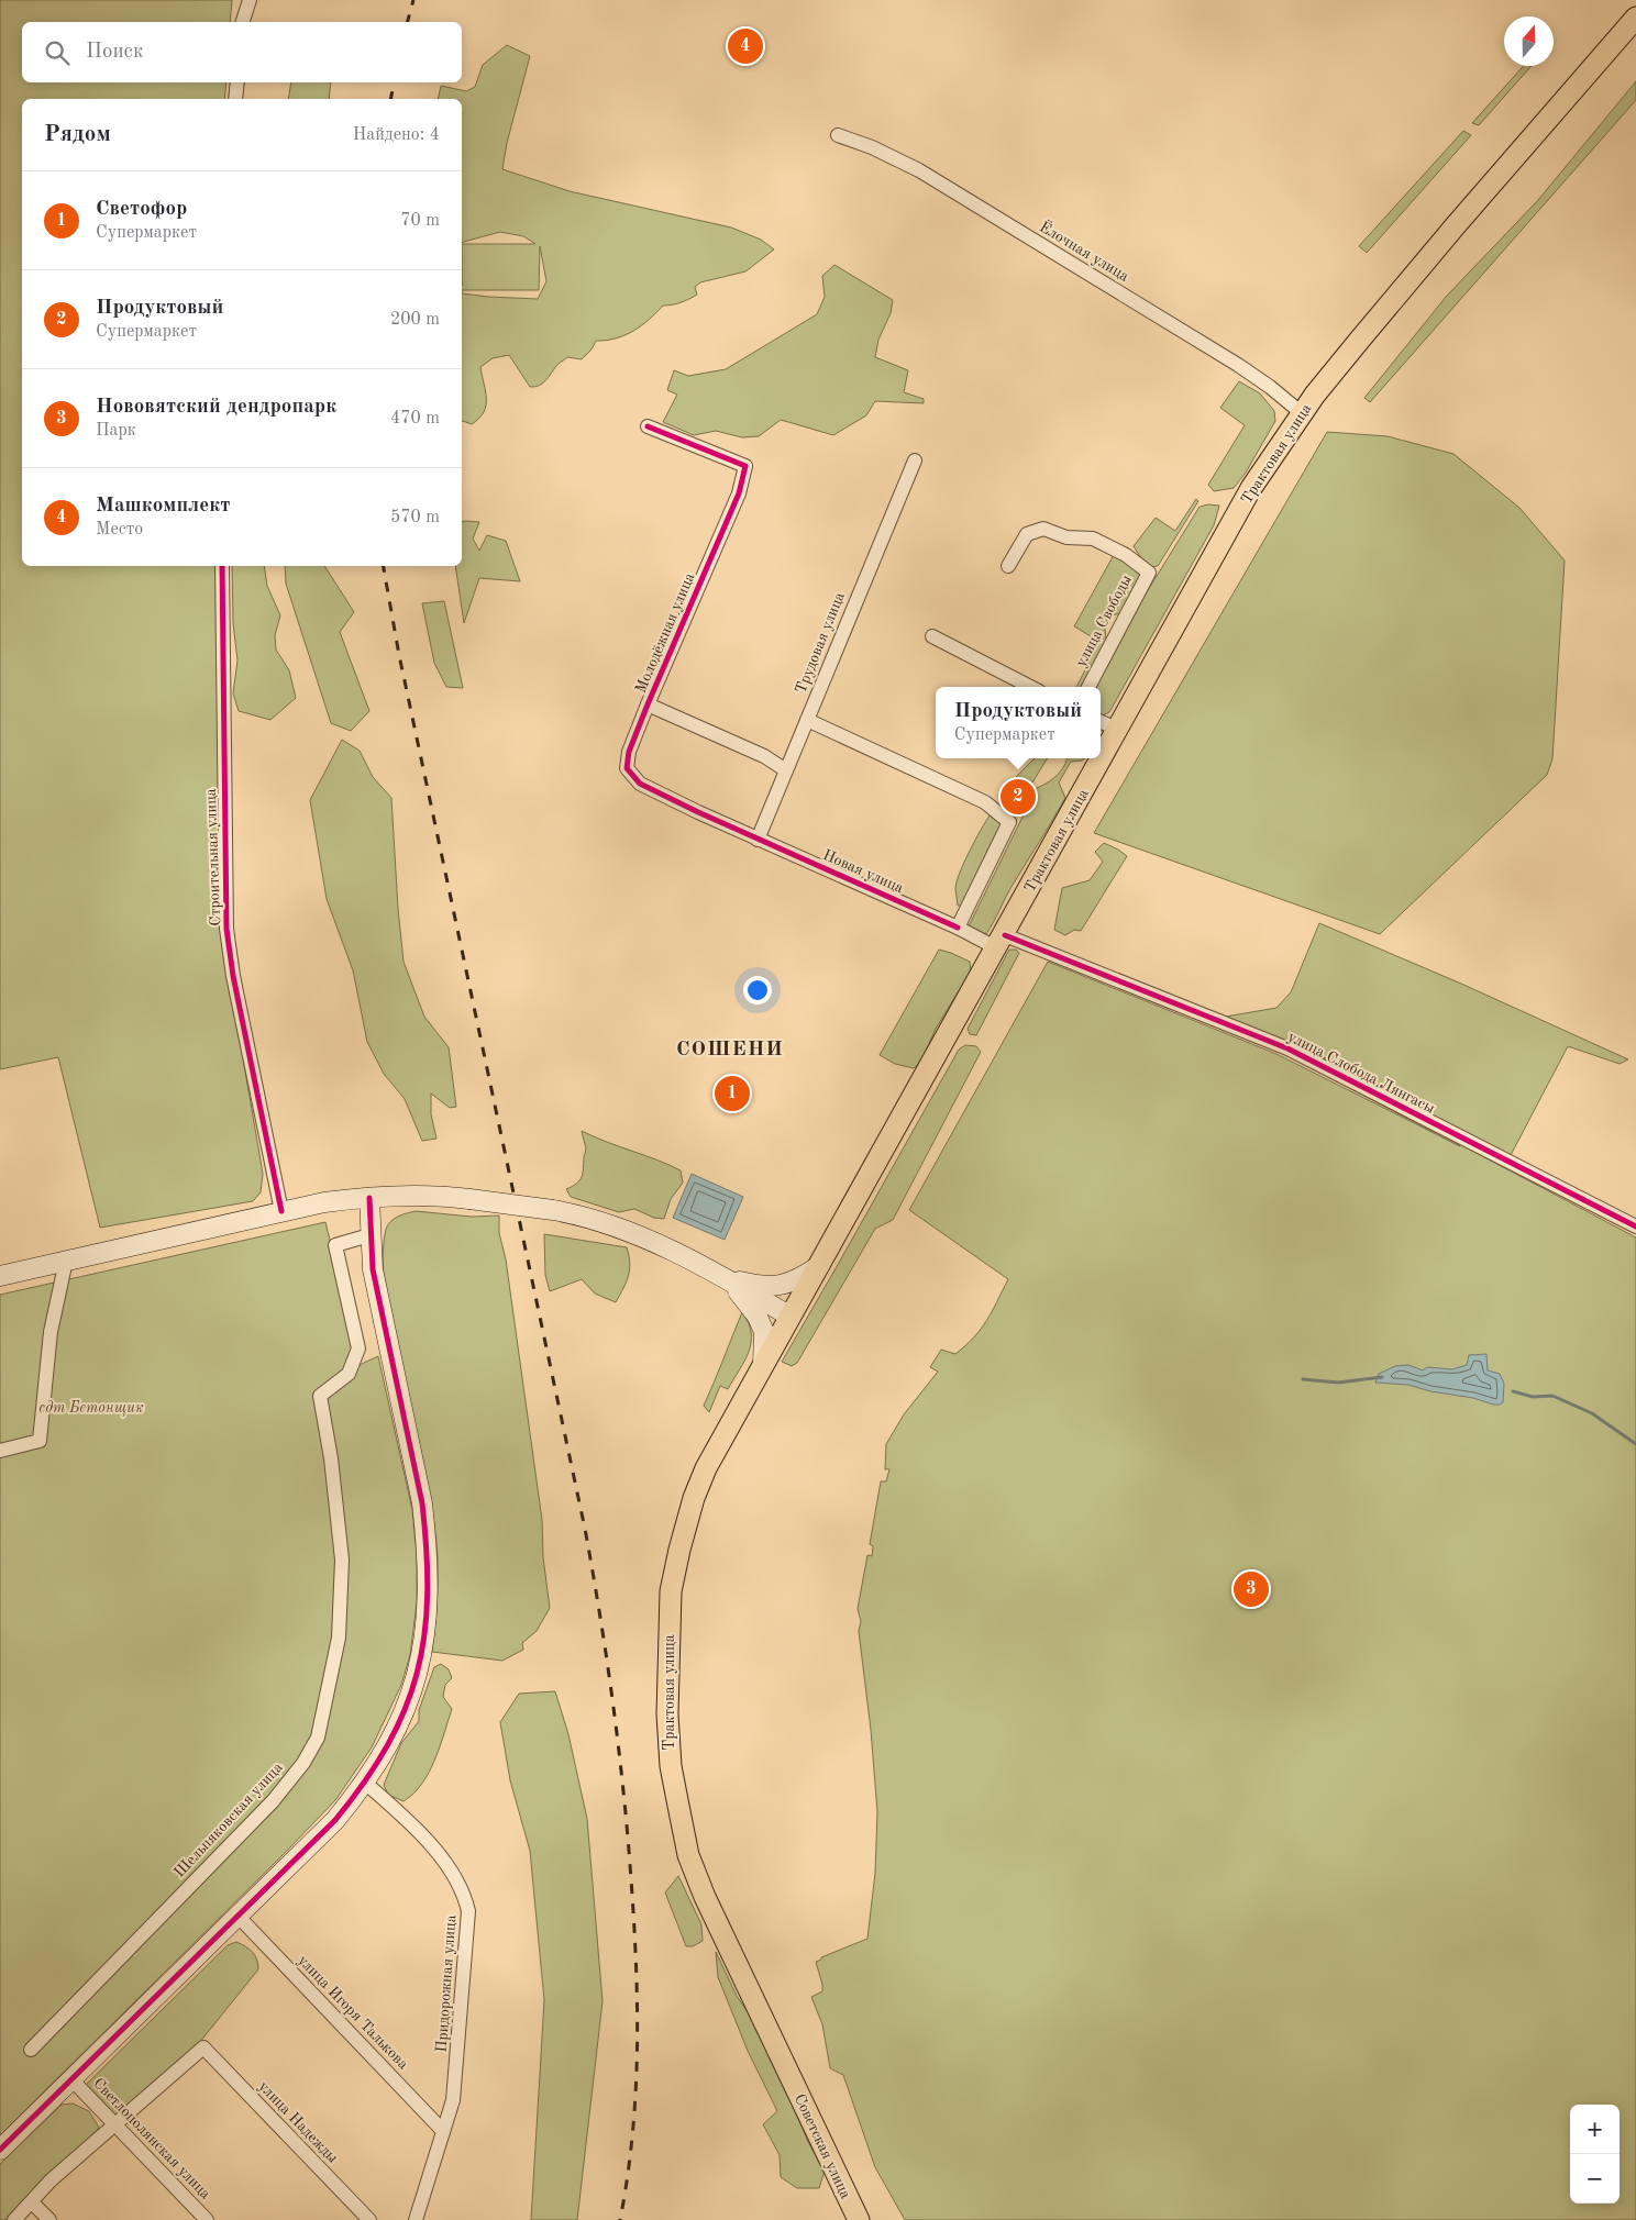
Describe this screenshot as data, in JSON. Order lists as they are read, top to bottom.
{
  "streets": {
    "main road": ["Трактовая улица", "Советская улица"],
    "street": [
      "Ёлочная улица",
      "улица Свободы",
      "Молодёжная улица",
      "Трудовая улица",
      "Строительная улица",
      "Новая улица",
      "улица Слобода Лянгасы",
      "Шельпяковская улица",
      "Придорожная улица",
      "улица Игоря Талькова",
      "улица Надежды",
      "Светлополянская улица"
    ]
  },
  "crossings": [
    ["Ёлочная улица", "Трактовая улица"],
    ["Трактовая улица", "Новая улица"],
    ["Трактовая улица", "улица Слобода Лянгасы"],
    ["Трактовая улица", "Советская улица"],
    ["Молодёжная улица", "Трудовая улица"],
    ["Молодёжная улица", "Новая улица"],
    ["Трудовая улица", "Новая улица"],
    ["Новая улица", "улица Слобода Лянгасы"],
    ["Придорожная улица", "улица Игоря Талькова"],
    ["улица Надежды", "Светлополянская улица"]
  ],
  "districts": ["СОШЕНИ"],
  "parks": ["сдт Бетонщик"],
  "north": "top",
  "page": {
    "search": "Поиск",
    "pins": [
      "4",
      "2",
      "1",
      "3"
    ],
    "heading": ["Рядом", "Найдено: 4"],
    "list": [
      {
        "mark": "1",
        "name": "Светофор",
        "note": "Супермаркет",
        "value": "70 m"
      },
      {
        "mark": "2",
        "name": "Продуктовый",
        "note": "Супермаркет",
        "value": "200 m"
      },
      {
        "mark": "3",
        "name": "Нововятский дендропарк",
        "note": "Парк",
        "value": "470 m"
      },
      {
        "mark": "4",
        "name": "Машкомплект",
        "note": "Место",
        "value": "570 m"
      }
    ],
    "popup": ["Продуктовый", "Супермаркет"],
    "map_buttons": ["+", "−"]
  }
}
